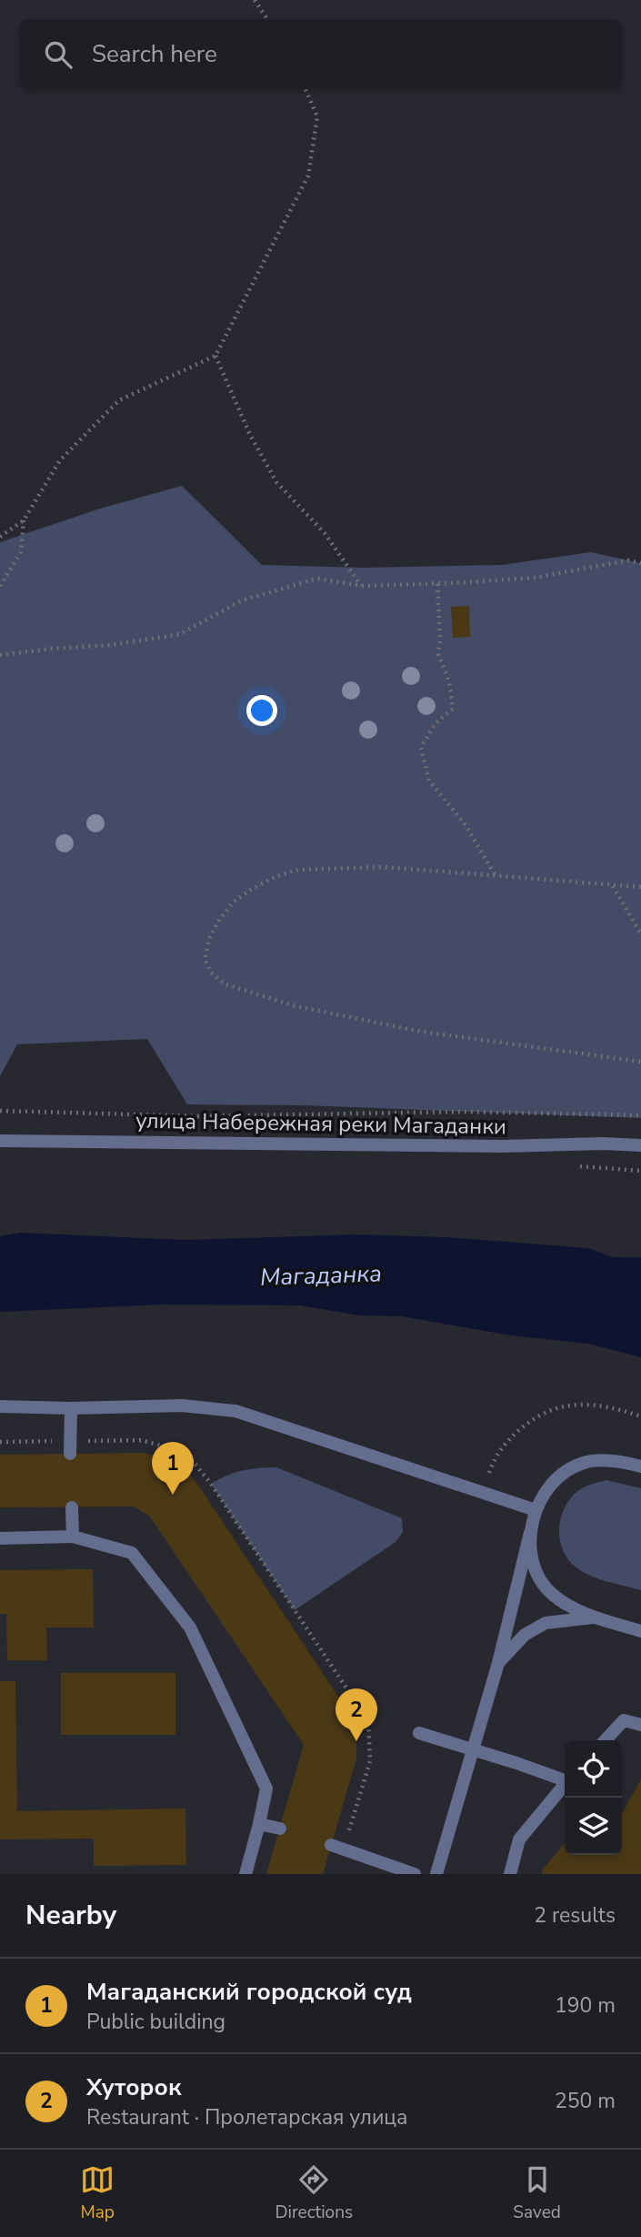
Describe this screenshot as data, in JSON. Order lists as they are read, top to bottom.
{
  "streets": {
    "street": ["улица Набережная реки Магаданки"]
  },
  "water": ["Магаданка"],
  "page": {
    "search": "Search here",
    "pins": ["1", "2"],
    "heading": ["Nearby", "2 results"],
    "list": [
      {
        "mark": "1",
        "name": "Магаданский городской суд",
        "note": "Public building",
        "value": "190 m"
      },
      {
        "mark": "2",
        "name": "Хуторок",
        "note": "Restaurant · Пролетарская улица",
        "value": "250 m"
      }
    ],
    "nav": ["Map", "Directions", "Saved"]
  }
}
